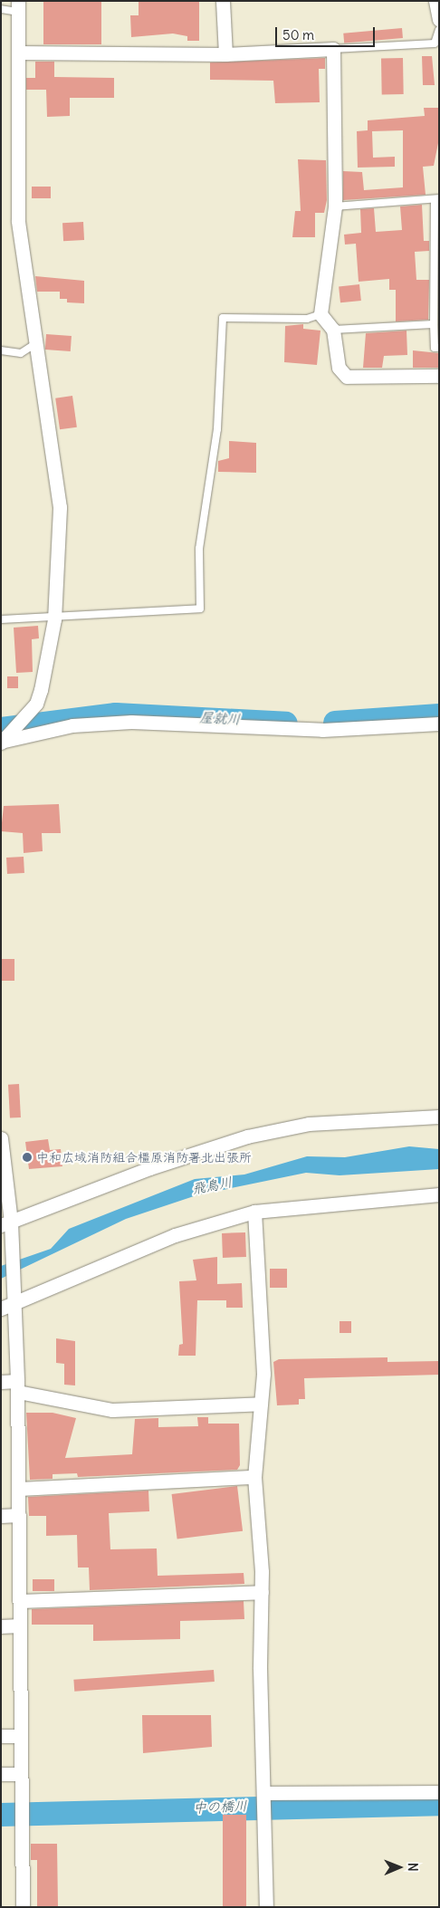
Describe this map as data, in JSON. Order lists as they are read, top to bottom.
{
  "water": ["屋就川", "飛鳥川", "中の橋川"],
  "places": ["中和広域消防組合橿原消防署北出張所"],
  "scale_bar": "50 m",
  "north": "right"
}
